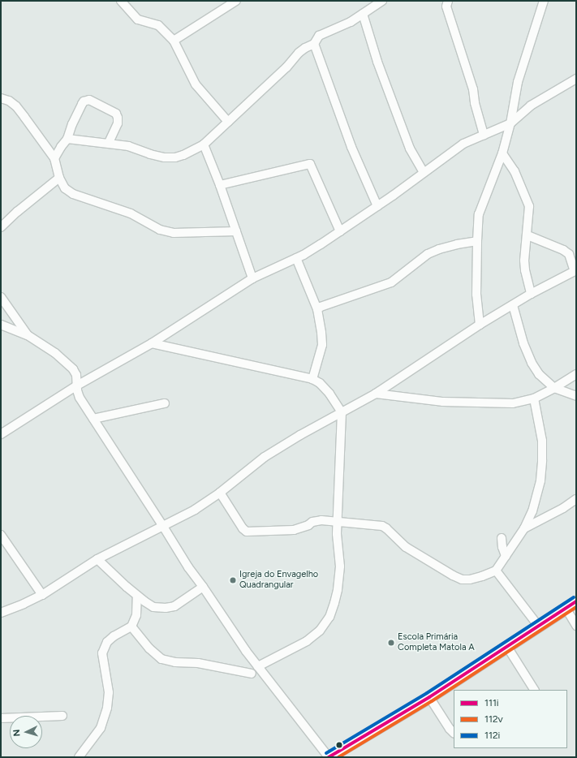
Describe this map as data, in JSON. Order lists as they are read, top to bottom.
{
  "places": ["Igreja do Envagelho Quadrangular", "Escola Primária Completa Matola A"],
  "lines": ["transit line 112i", "transit line 111i", "transit line 112v"],
  "legend": ["111i", "112v", "112i"],
  "north": "left"
}
